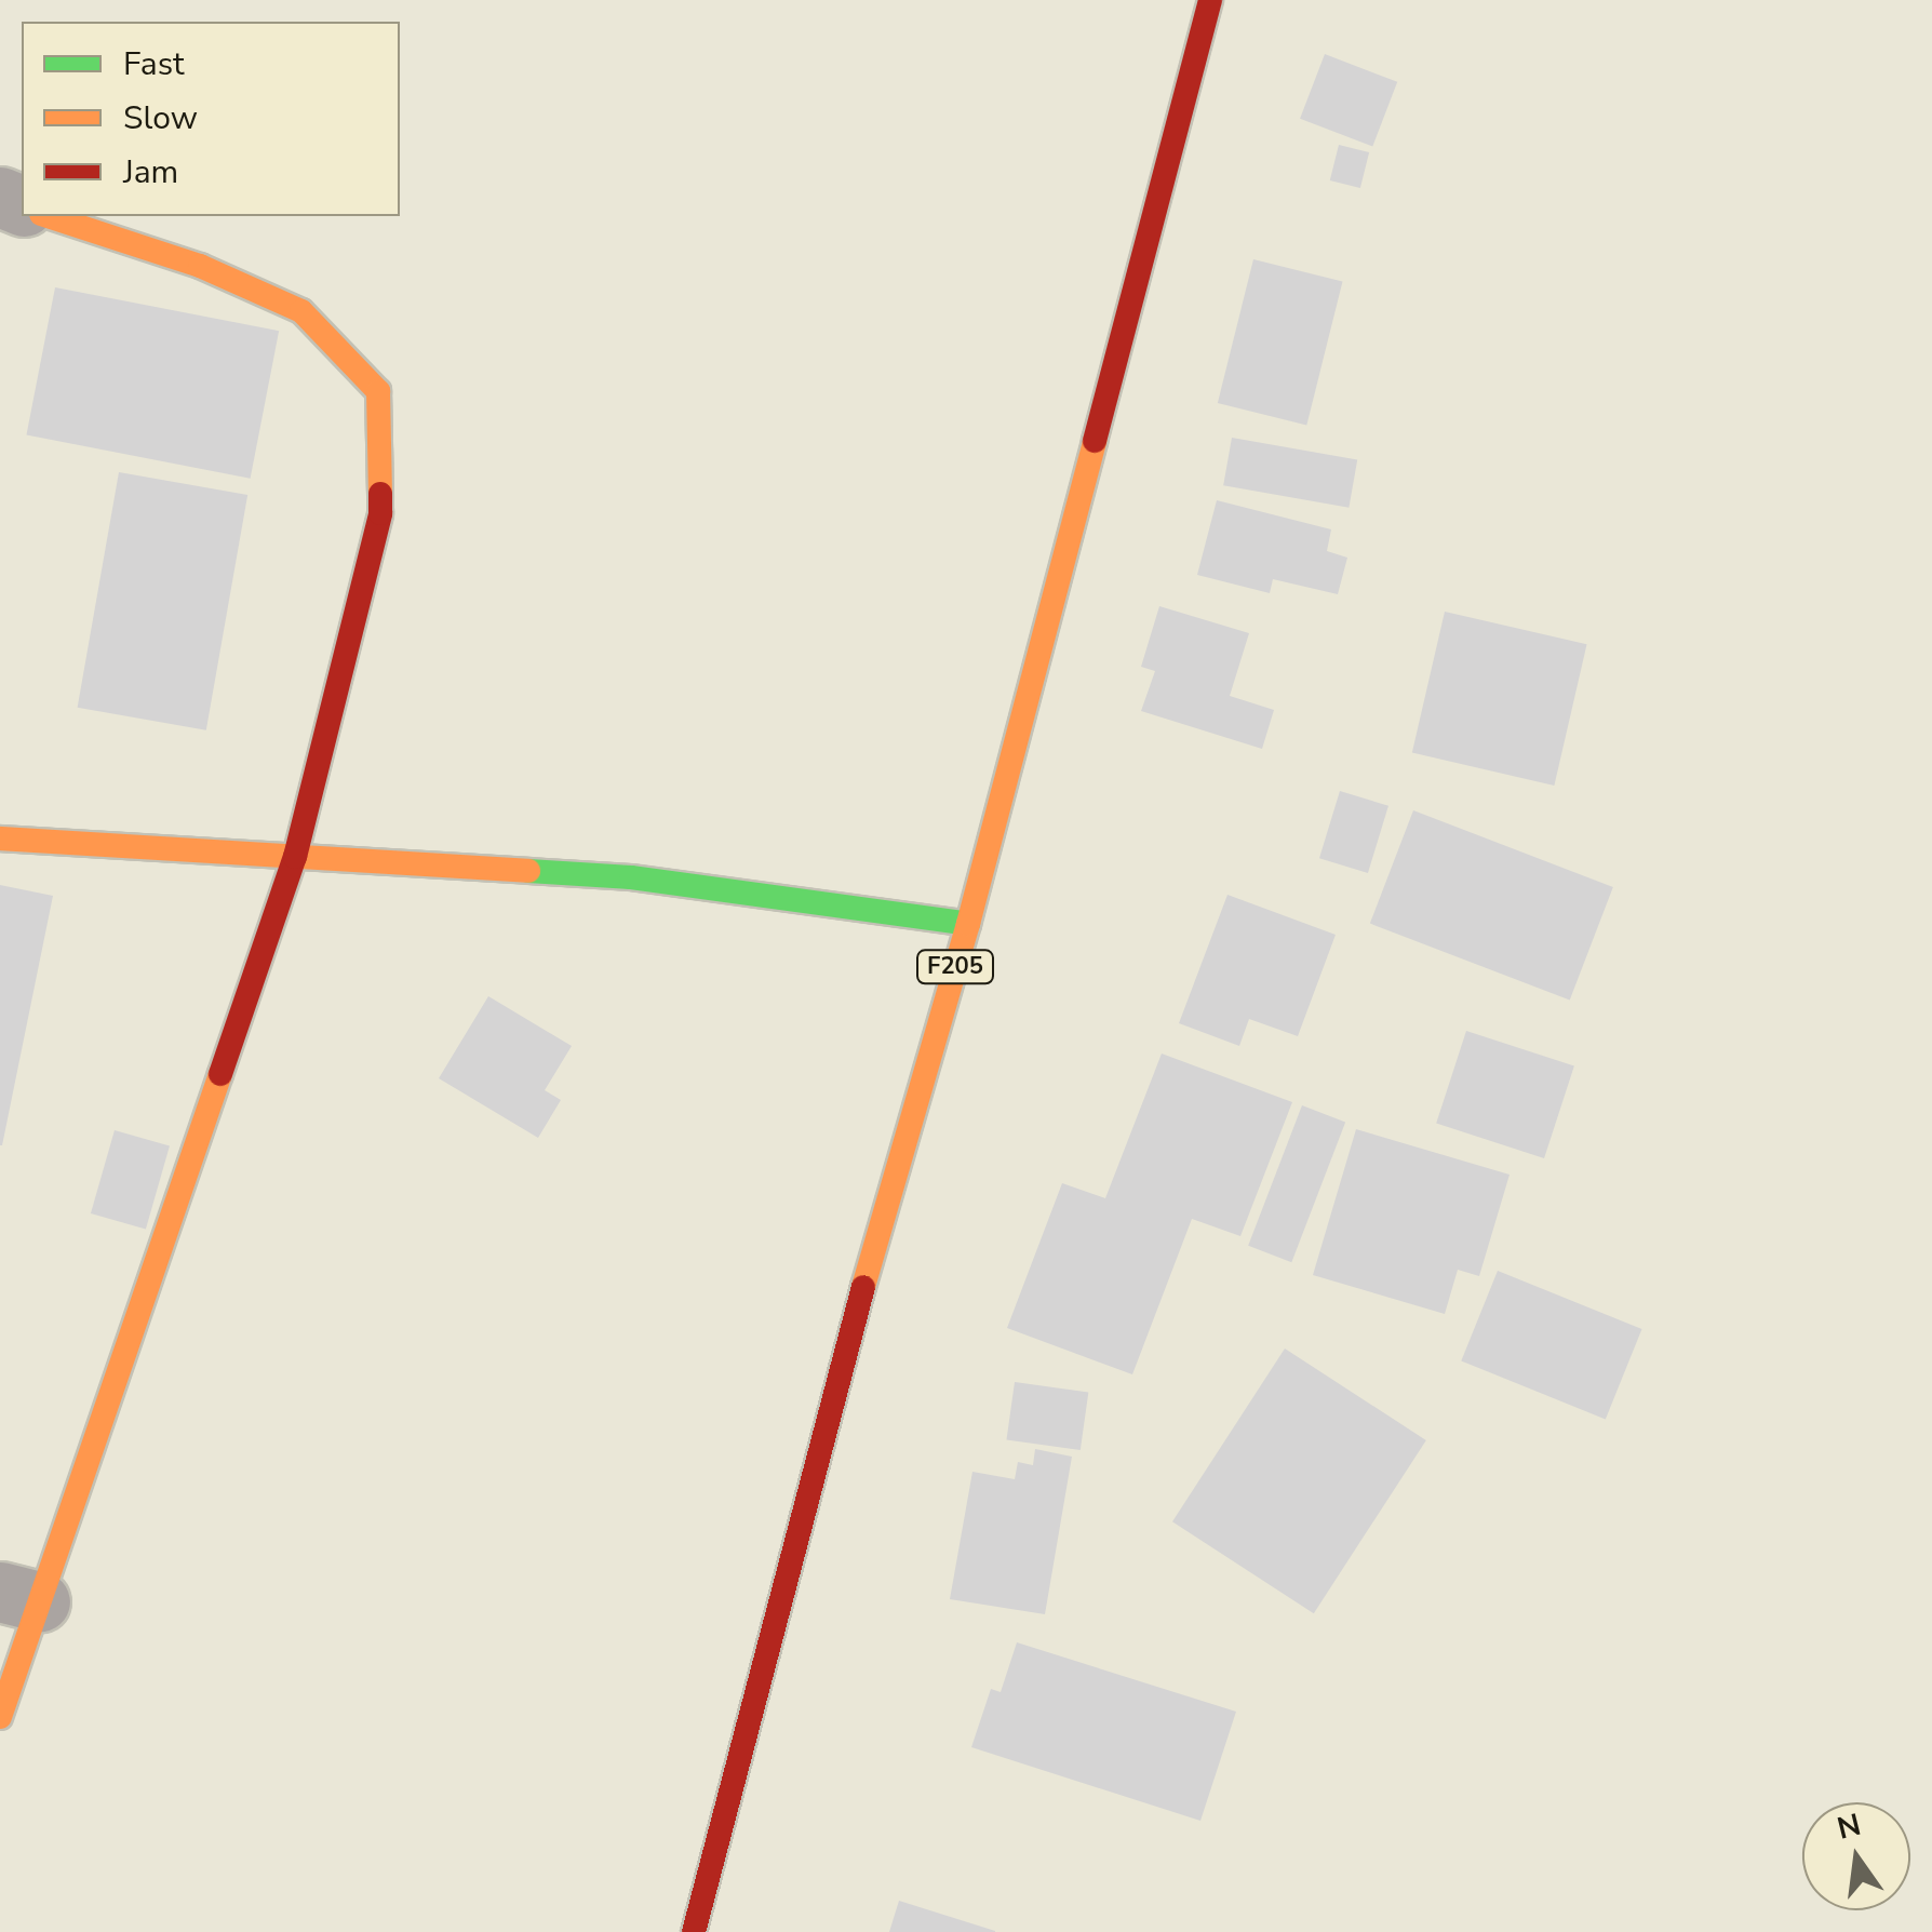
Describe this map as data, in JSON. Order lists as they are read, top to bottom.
{
  "streets": {
    "street": ["F205"]
  },
  "legend": ["Fast", "Slow", "Jam"],
  "north": "top"
}
